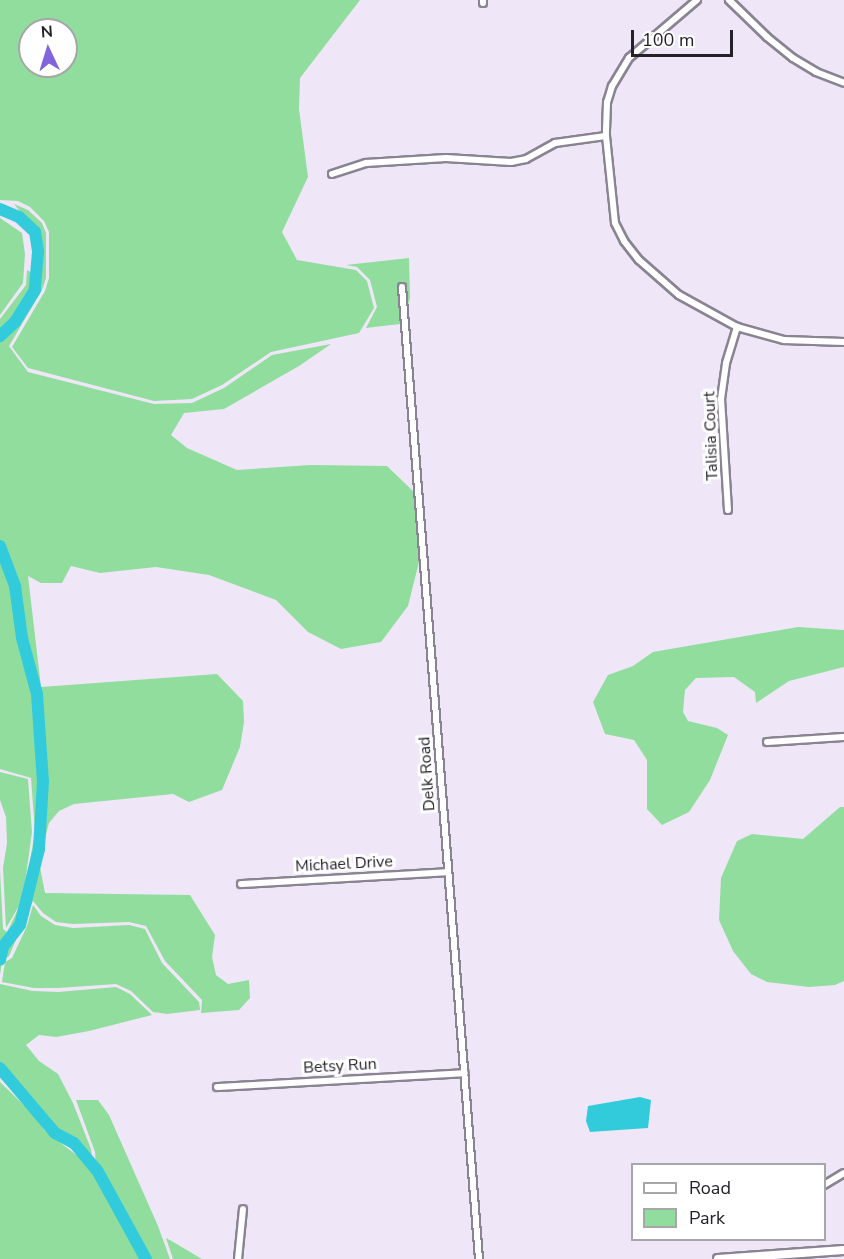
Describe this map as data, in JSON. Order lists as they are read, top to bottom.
{
  "streets": {
    "street": [
      "Talisia Court",
      "Delk Road",
      "Michael Drive",
      "Betsy Run"
    ]
  },
  "crossings": [
    ["Delk Road", "Michael Drive"],
    ["Delk Road", "Betsy Run"]
  ],
  "legend": ["Road", "Park"],
  "scale_bar": "100 m",
  "north": "top"
}
